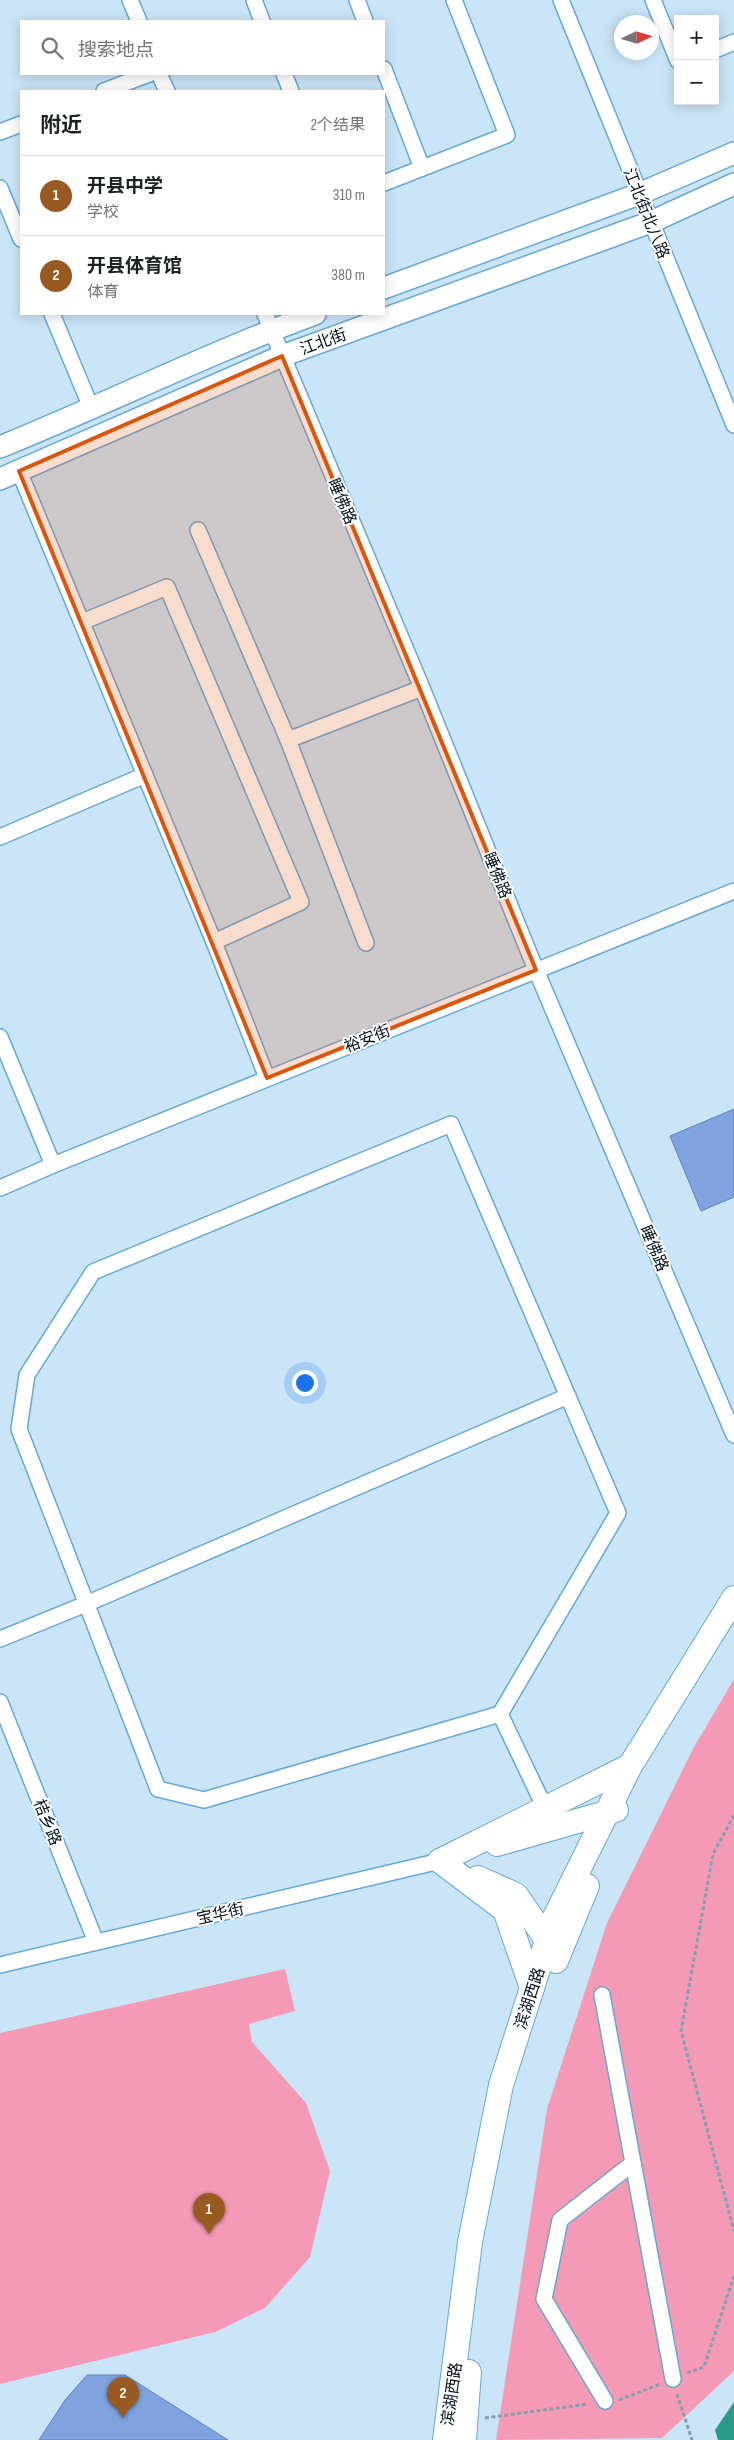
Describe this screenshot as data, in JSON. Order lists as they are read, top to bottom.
{
  "streets": {
    "main road": ["江北街", "滨湖西路"],
    "street": [
      "江北街北八路",
      "睡佛路",
      "裕安街",
      "桔乡路",
      "宝华街"
    ]
  },
  "crossings": [
    ["江北街北八路", "江北街"],
    ["江北街", "睡佛路"],
    ["睡佛路", "裕安街"],
    ["桔乡路", "宝华街"]
  ],
  "north": "right",
  "page": {
    "map_buttons": ["+", "−"],
    "search": "搜索地点",
    "heading": ["附近", "2个结果"],
    "list": [
      {
        "mark": "1",
        "name": "开县中学",
        "note": "学校",
        "value": "310 m"
      },
      {
        "mark": "2",
        "name": "开县体育馆",
        "note": "体育",
        "value": "380 m"
      }
    ],
    "pins": ["1", "2"]
  }
}
